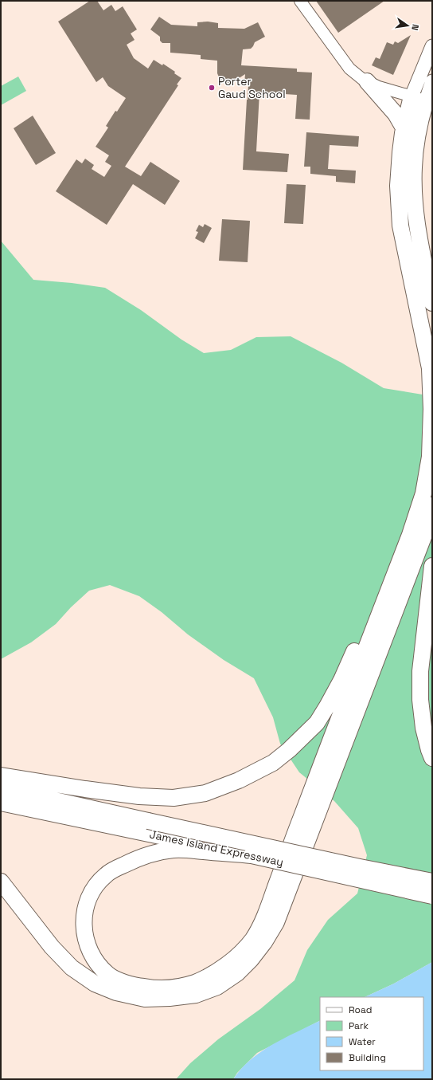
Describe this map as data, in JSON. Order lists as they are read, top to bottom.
{
  "streets": {
    "highway": ["James Island Expressway"]
  },
  "places": ["Porter Gaud School"],
  "legend": [
    "Road",
    "Park",
    "Water",
    "Building"
  ],
  "north": "right"
}
